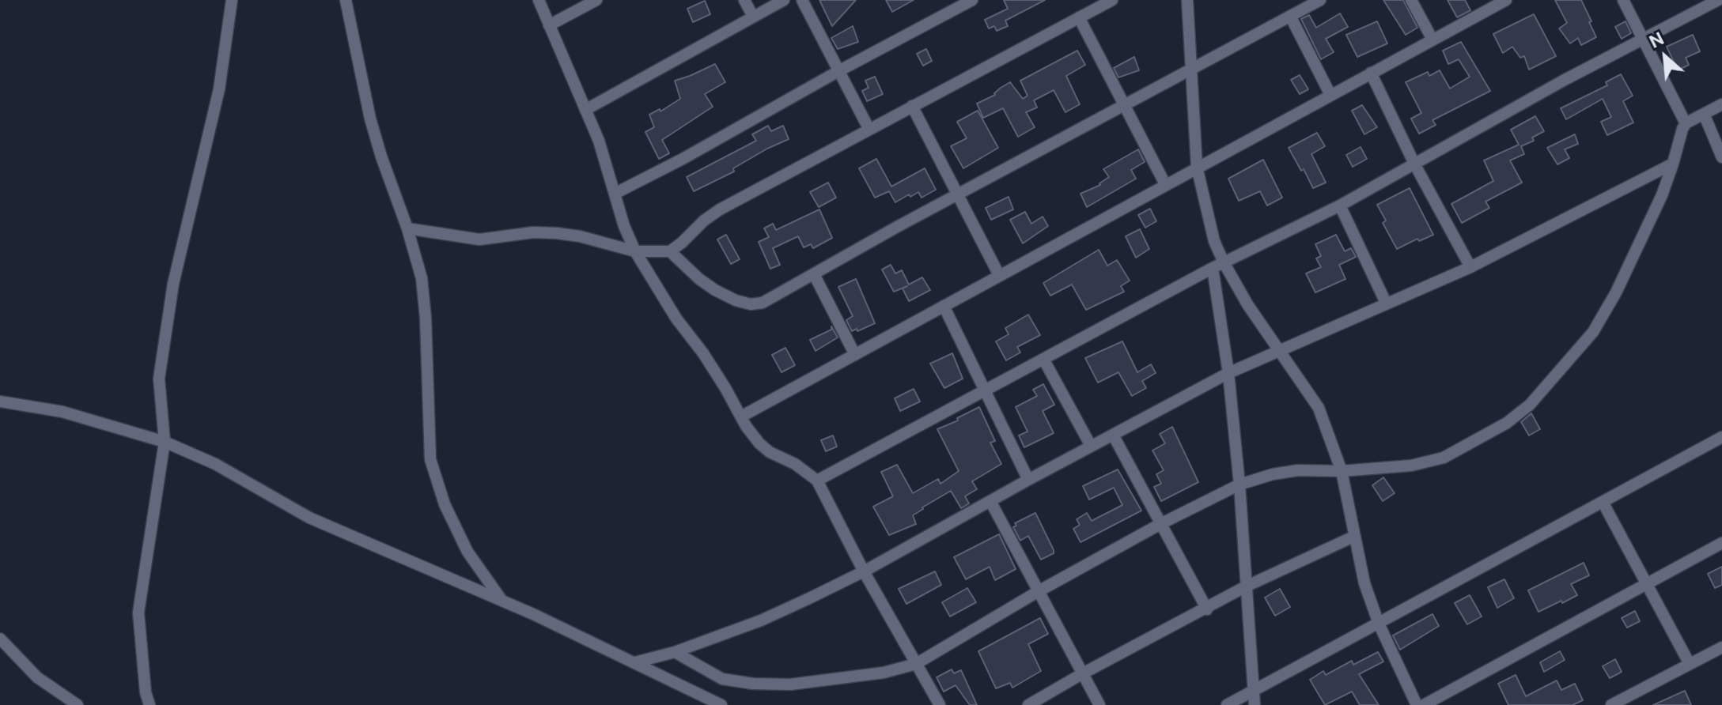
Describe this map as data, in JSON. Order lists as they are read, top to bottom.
{
  "north": "top left"
}
